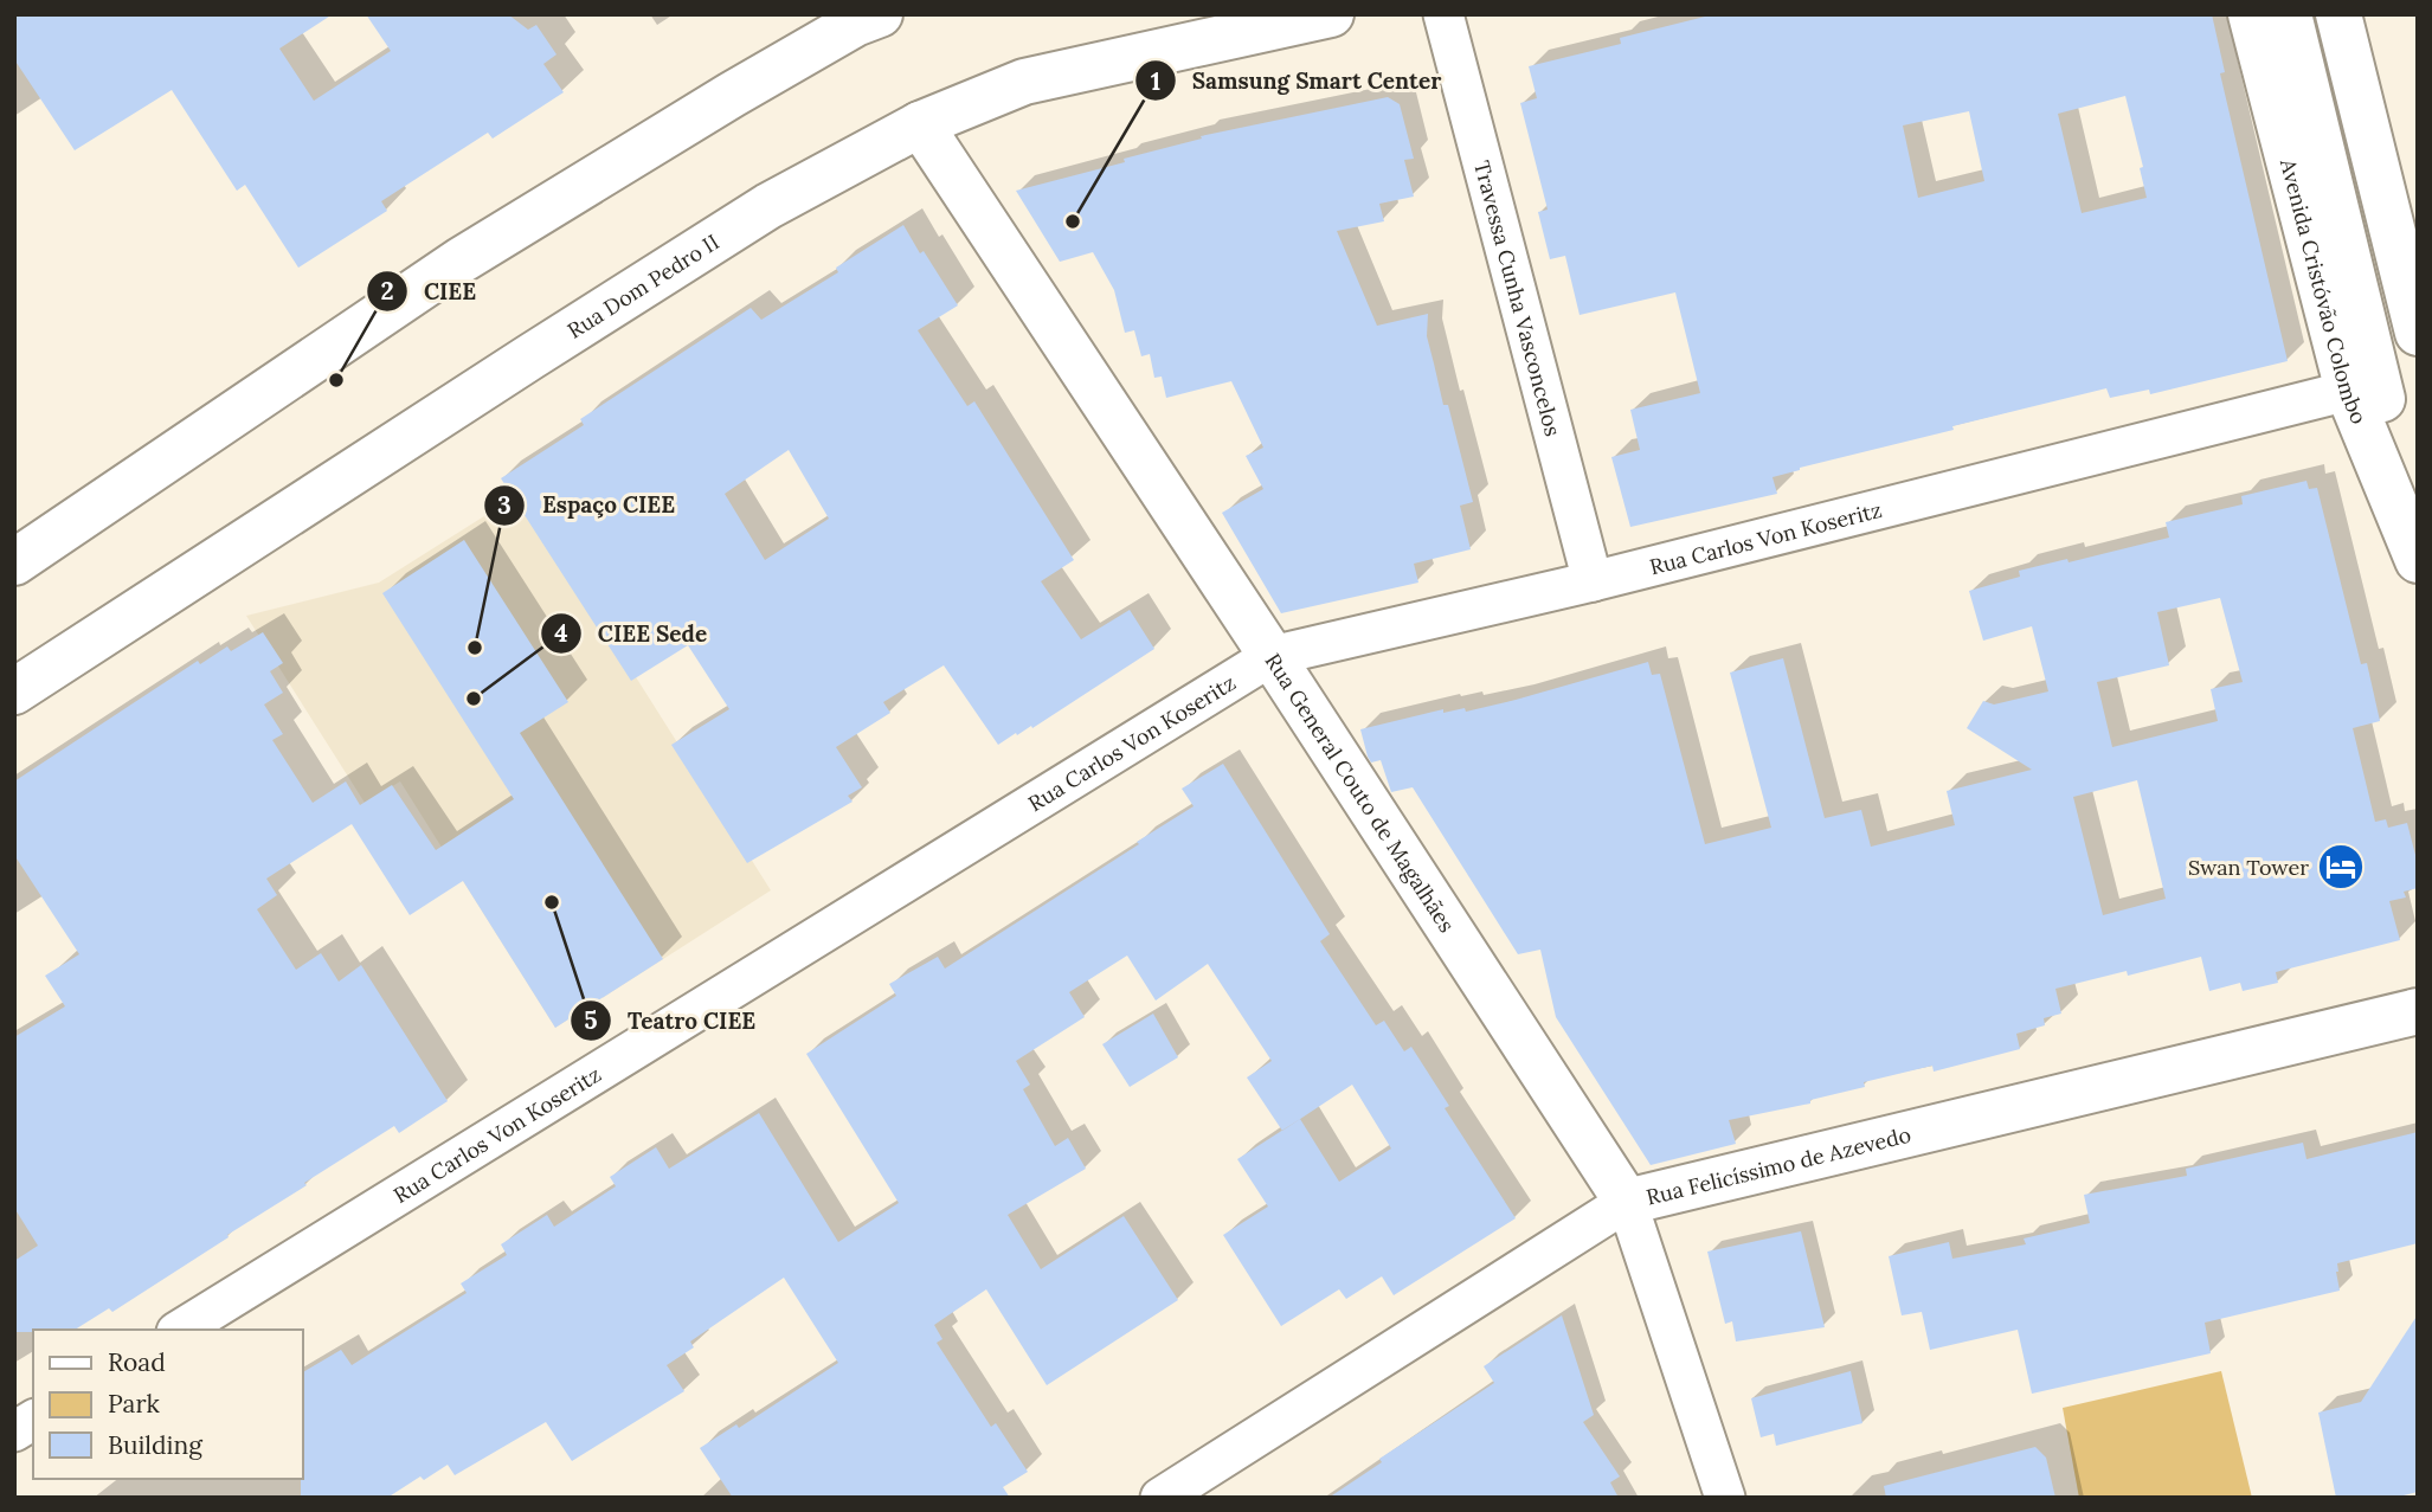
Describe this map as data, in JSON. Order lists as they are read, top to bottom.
{
  "streets": {
    "main road": [
      "Rua Dom Pedro II",
      "Avenida Cristóvão Colombo",
      "Rua General Couto de Magalhães",
      "Rua Felicíssimo de Azevedo"
    ],
    "street": ["Travessa Cunha Vasconcelos", "Rua Carlos Von Koseritz"]
  },
  "crossings": [
    ["Rua Dom Pedro II", "Rua General Couto de Magalhães"],
    ["Avenida Cristóvão Colombo", "Rua Carlos Von Koseritz"],
    ["Travessa Cunha Vasconcelos", "Rua Carlos Von Koseritz"],
    ["Rua Carlos Von Koseritz", "Rua General Couto de Magalhães"],
    ["Rua General Couto de Magalhães", "Rua Felicíssimo de Azevedo"]
  ],
  "places": {
    "other": [
      "Samsung Smart Center",
      "CIEE",
      "Espaço CIEE",
      "CIEE Sede",
      "Teatro CIEE"
    ],
    "hotel": ["Swan Tower"]
  },
  "legend": ["Road", "Park", "Building"]
}
